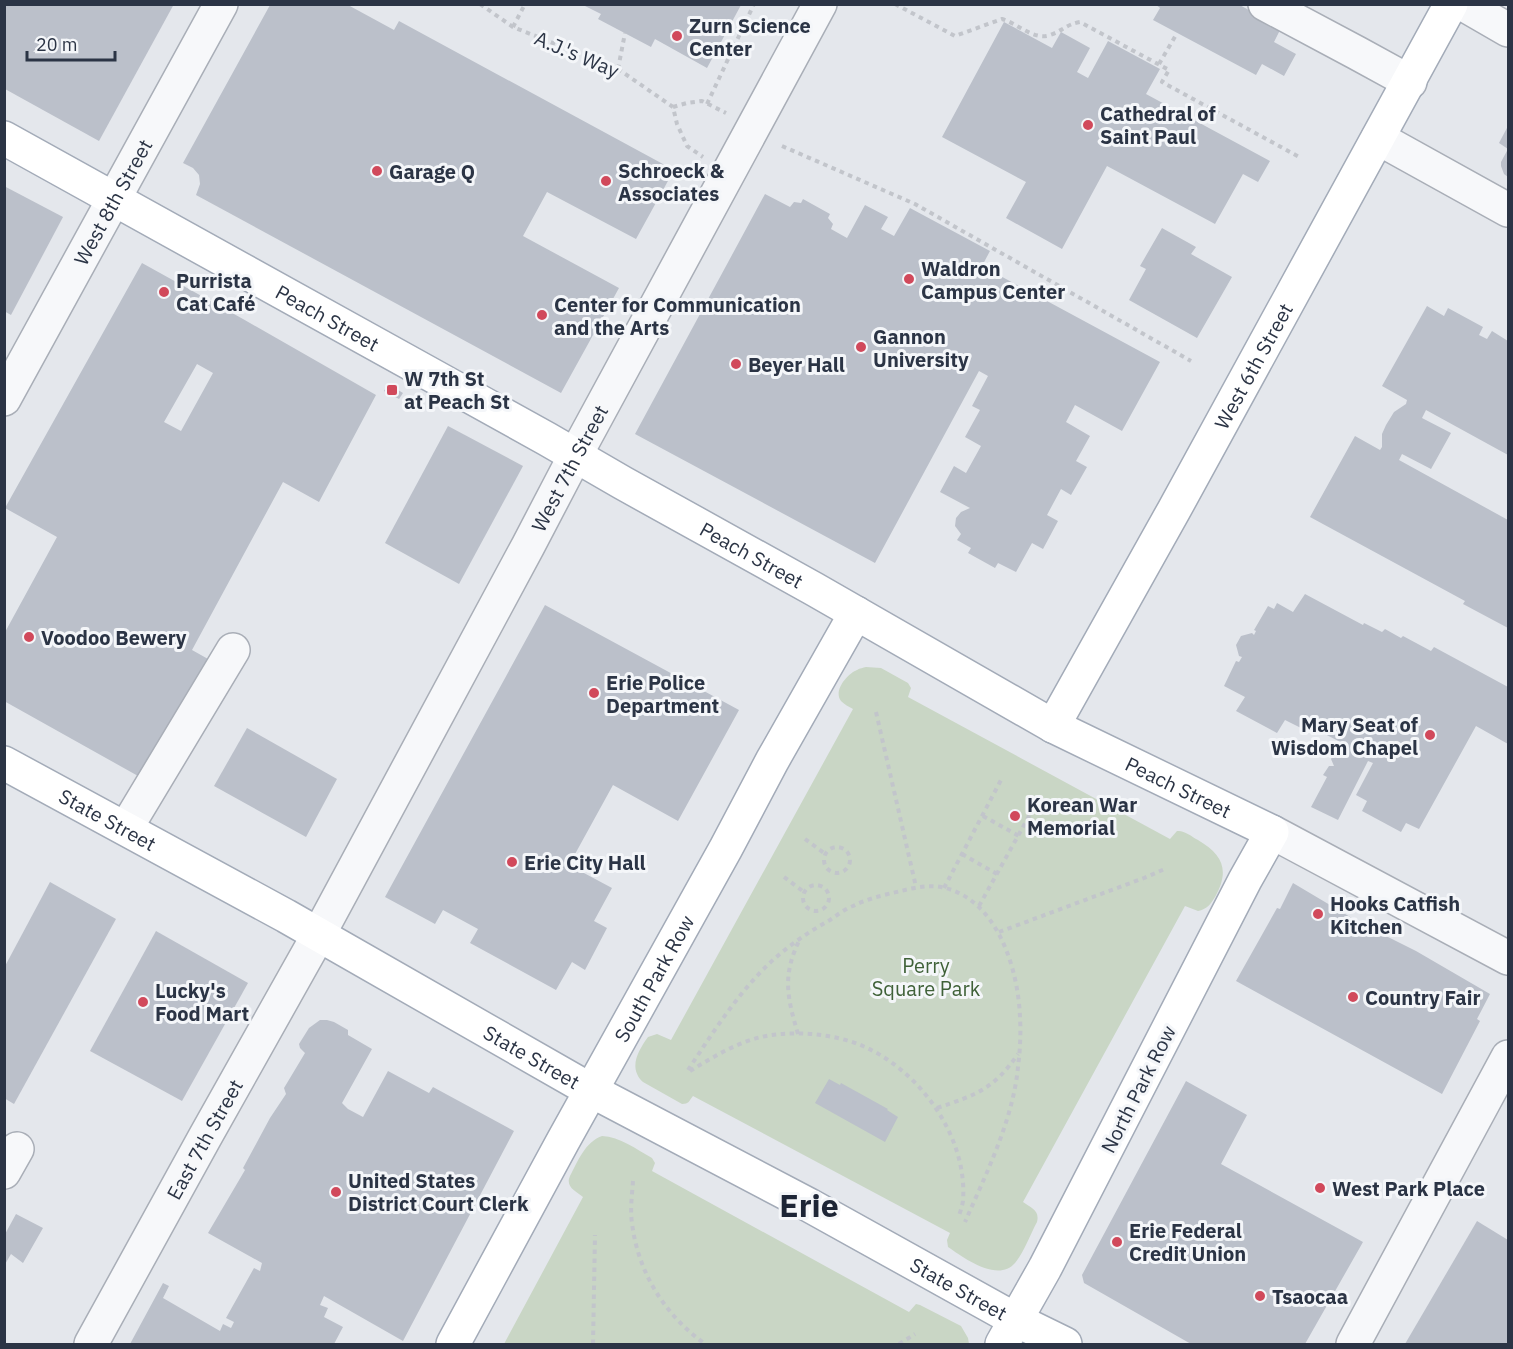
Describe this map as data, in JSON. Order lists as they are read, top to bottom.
{
  "streets": {
    "main road": [
      "Peach Street",
      "West 6th Street",
      "State Street",
      "South Park Row",
      "North Park Row"
    ],
    "street": ["West 8th Street", "West 7th Street", "East 7th Street"],
    "path": ["A.J.'s Way"]
  },
  "crossings": [
    ["West 8th Street", "Peach Street"],
    ["Peach Street", "West 6th Street"],
    ["Peach Street", "West 7th Street"],
    ["Peach Street", "South Park Row"],
    ["Peach Street", "North Park Row"],
    ["West 7th Street", "State Street"],
    ["West 7th Street", "East 7th Street"],
    ["State Street", "South Park Row"],
    ["State Street", "North Park Row"],
    ["State Street", "East 7th Street"]
  ],
  "districts": ["Erie"],
  "parks": ["Perry Square Park"],
  "places": {
    "other": [
      "Zurn Science Center",
      "Cathedral of Saint Paul",
      "Garage Q",
      "Schroeck & Associates",
      "Waldron Campus Center",
      "Purrista Cat Café",
      "Center for Communication and the Arts",
      "Gannon University",
      "Beyer Hall",
      "Voodoo Bewery",
      "Erie Police Department",
      "Mary Seat of Wisdom Chapel",
      "Korean War Memorial",
      "Erie City Hall",
      "Hooks Catfish Kitchen",
      "Country Fair",
      "Lucky's Food Mart",
      "West Park Place",
      "United States District Court Clerk",
      "Erie Federal Credit Union",
      "Tsaocaa"
    ],
    "transit": ["W 7th St at Peach St"]
  },
  "scale_bar": "20 m"
}
